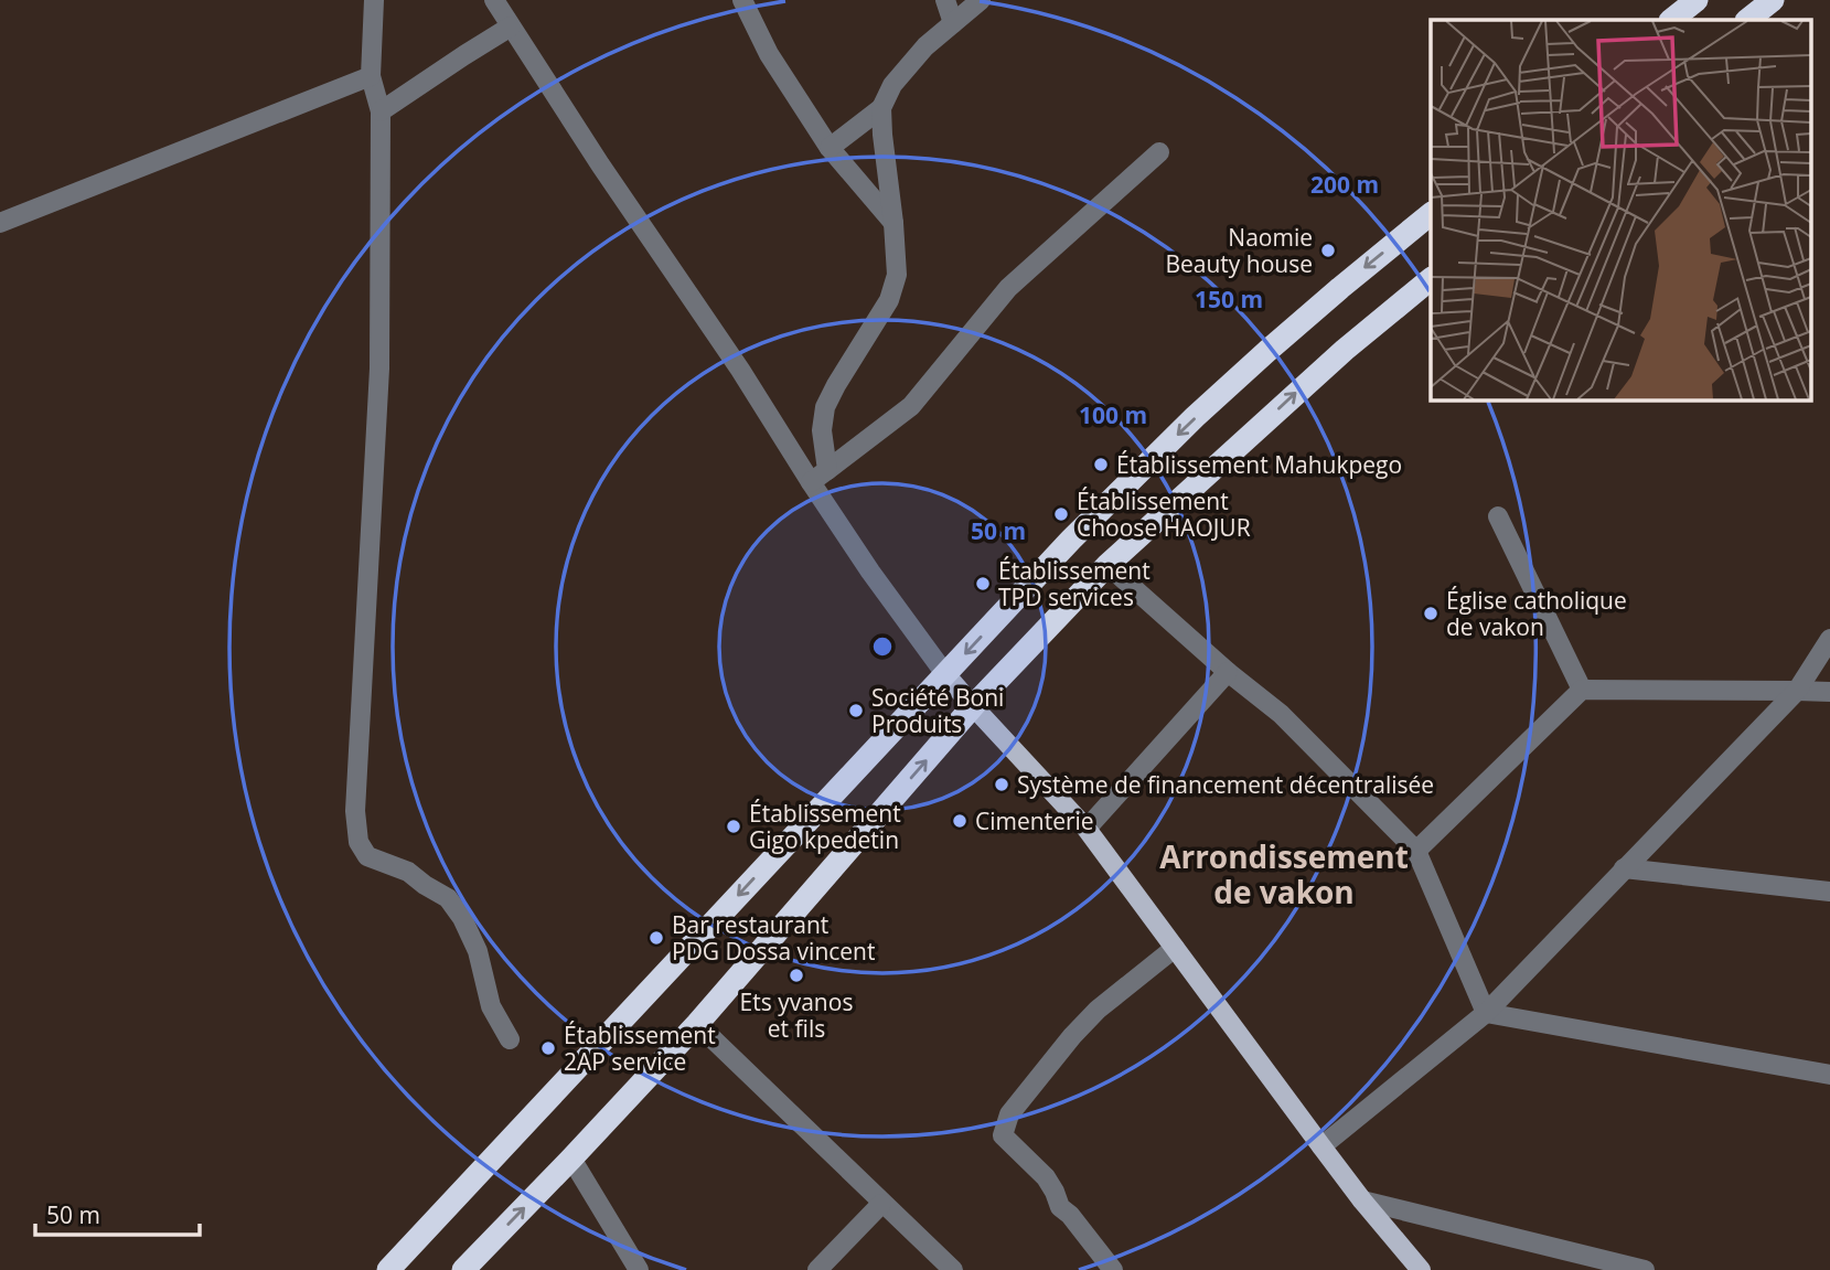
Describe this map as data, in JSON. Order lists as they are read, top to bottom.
{
  "districts": ["Arrondissement de vakon"],
  "places": [
    "Naomie Beauty house",
    "Établissement Mahukpego",
    "Établissement Choose HAOJUR",
    "Établissement TPD services",
    "Église catholique de vakon",
    "Société Boni Produits",
    "Système de financement décentralisée",
    "Cimenterie",
    "Établissement Gigo kpedetin",
    "Bar restaurant PDG Dossa vincent",
    "Ets yvanos et fils",
    "Établissement 2AP service"
  ],
  "scale_bar": "50 m",
  "rings": [
    "200 m",
    "150 m",
    "100 m",
    "50 m"
  ]
}
